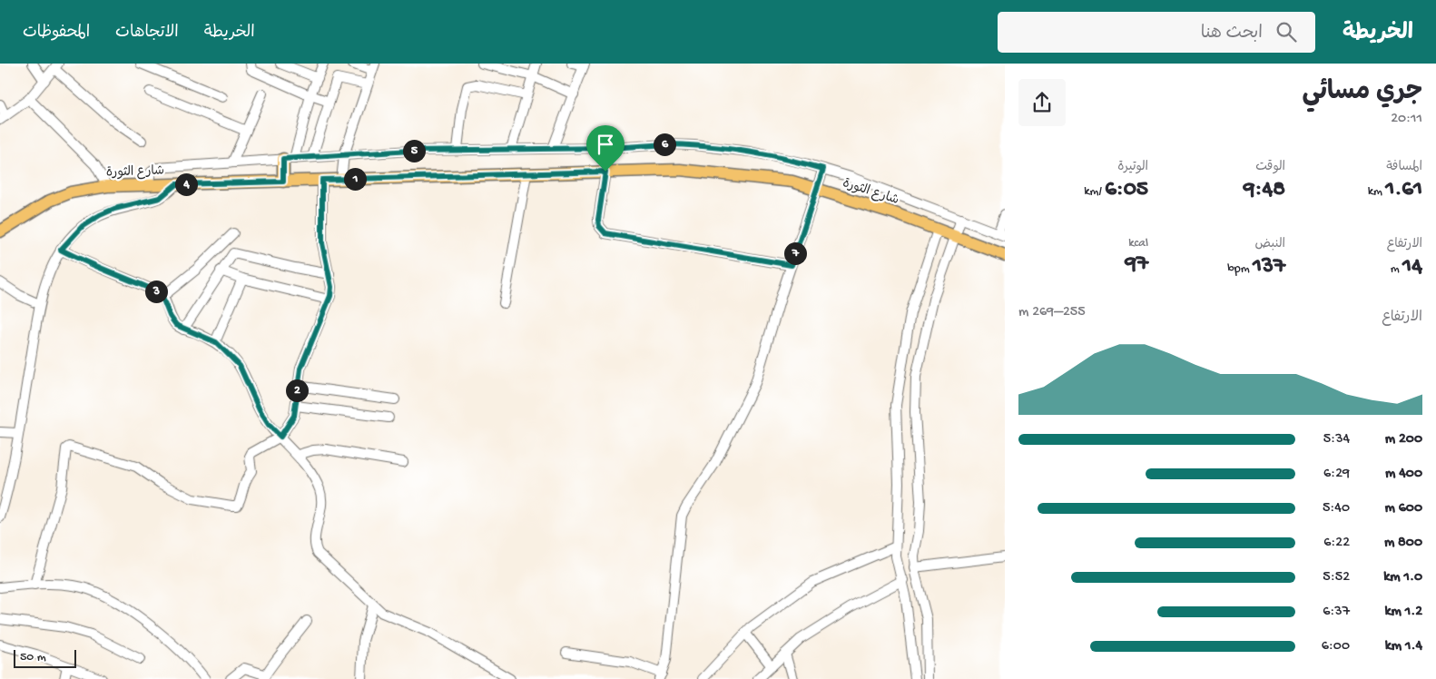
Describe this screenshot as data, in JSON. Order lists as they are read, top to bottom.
{
  "streets": {
    "main road": ["شارع الثورة"]
  },
  "scale_bar": "50 m",
  "page": {
    "header": "الخريطة",
    "search": "ابحث هنا",
    "nav": ["الخريطة", "الاتجاهات", "المحفوظات"],
    "heading": ["جري مسائي", "20:11"],
    "pins": [
      "6",
      "5",
      "1",
      "4",
      "7",
      "3",
      "2"
    ],
    "stats": [
      ["المسافة", "1.61 km"],
      ["الوقت", "9:48"],
      ["الوتيرة", "6:05 /km"],
      ["الارتفاع", "14 m"],
      ["النبض", "137 bpm"],
      ["kcal", "97"]
    ],
    "chart": ["الارتفاع", "255–269 m"],
    "list": [
      {
        "name": "200 m",
        "note": "5:34"
      },
      {
        "name": "400 m",
        "note": "6:29"
      },
      {
        "name": "600 m",
        "note": "5:40"
      },
      {
        "name": "800 m",
        "note": "6:22"
      },
      {
        "name": "1.0 km",
        "note": "5:52"
      },
      {
        "name": "1.2 km",
        "note": "6:37"
      },
      {
        "name": "1.4 km",
        "note": "6:00"
      }
    ],
    "scale": "50 m"
  }
}
